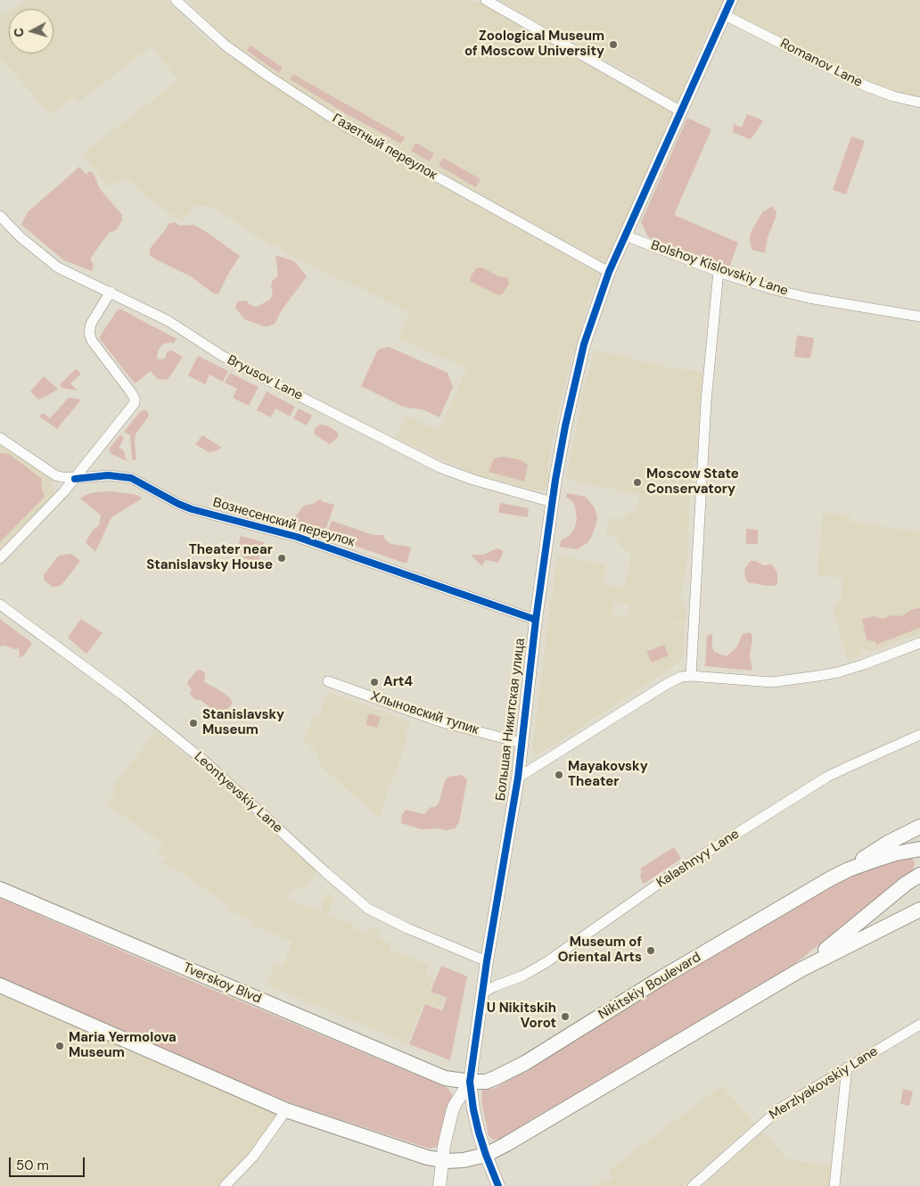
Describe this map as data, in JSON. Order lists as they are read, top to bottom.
{
  "streets": {
    "main road": ["Tverskoy Blvd", "Nikitskiy Boulevard"],
    "street": [
      "Romanov Lane",
      "Газетный переулок",
      "Bolshoy Kislovskiy Lane",
      "Bryusov Lane",
      "Вознесенский переулок",
      "Хлыновский тупик",
      "Большая Никитская улица",
      "Leontyevskiy Lane",
      "Kalashnyy Lane",
      "Merzlyakovskiy Lane"
    ]
  },
  "crossings": [
    ["Газетный переулок", "Большая Никитская улица"],
    ["Bolshoy Kislovskiy Lane", "Большая Никитская улица"],
    ["Bryusov Lane", "Большая Никитская улица"],
    ["Вознесенский переулок", "Большая Никитская улица"],
    ["Хлыновский тупик", "Большая Никитская улица"],
    ["Большая Никитская улица", "Leontyevskiy Lane"],
    ["Большая Никитская улица", "Kalashnyy Lane"],
    ["Большая Никитская улица", "Nikitskiy Boulevard"],
    ["Tverskoy Blvd", "Nikitskiy Boulevard"]
  ],
  "places": [
    "Zoological Museum of Moscow University",
    "Moscow State Conservatory",
    "Theater near Stanislavsky House",
    "Art4",
    "Stanislavsky Museum",
    "Mayakovsky Theater",
    "Museum of Oriental Arts",
    "U Nikitskih Vorot",
    "Maria Yermolova Museum"
  ],
  "scale_bar": "50 m",
  "north": "left"
}
